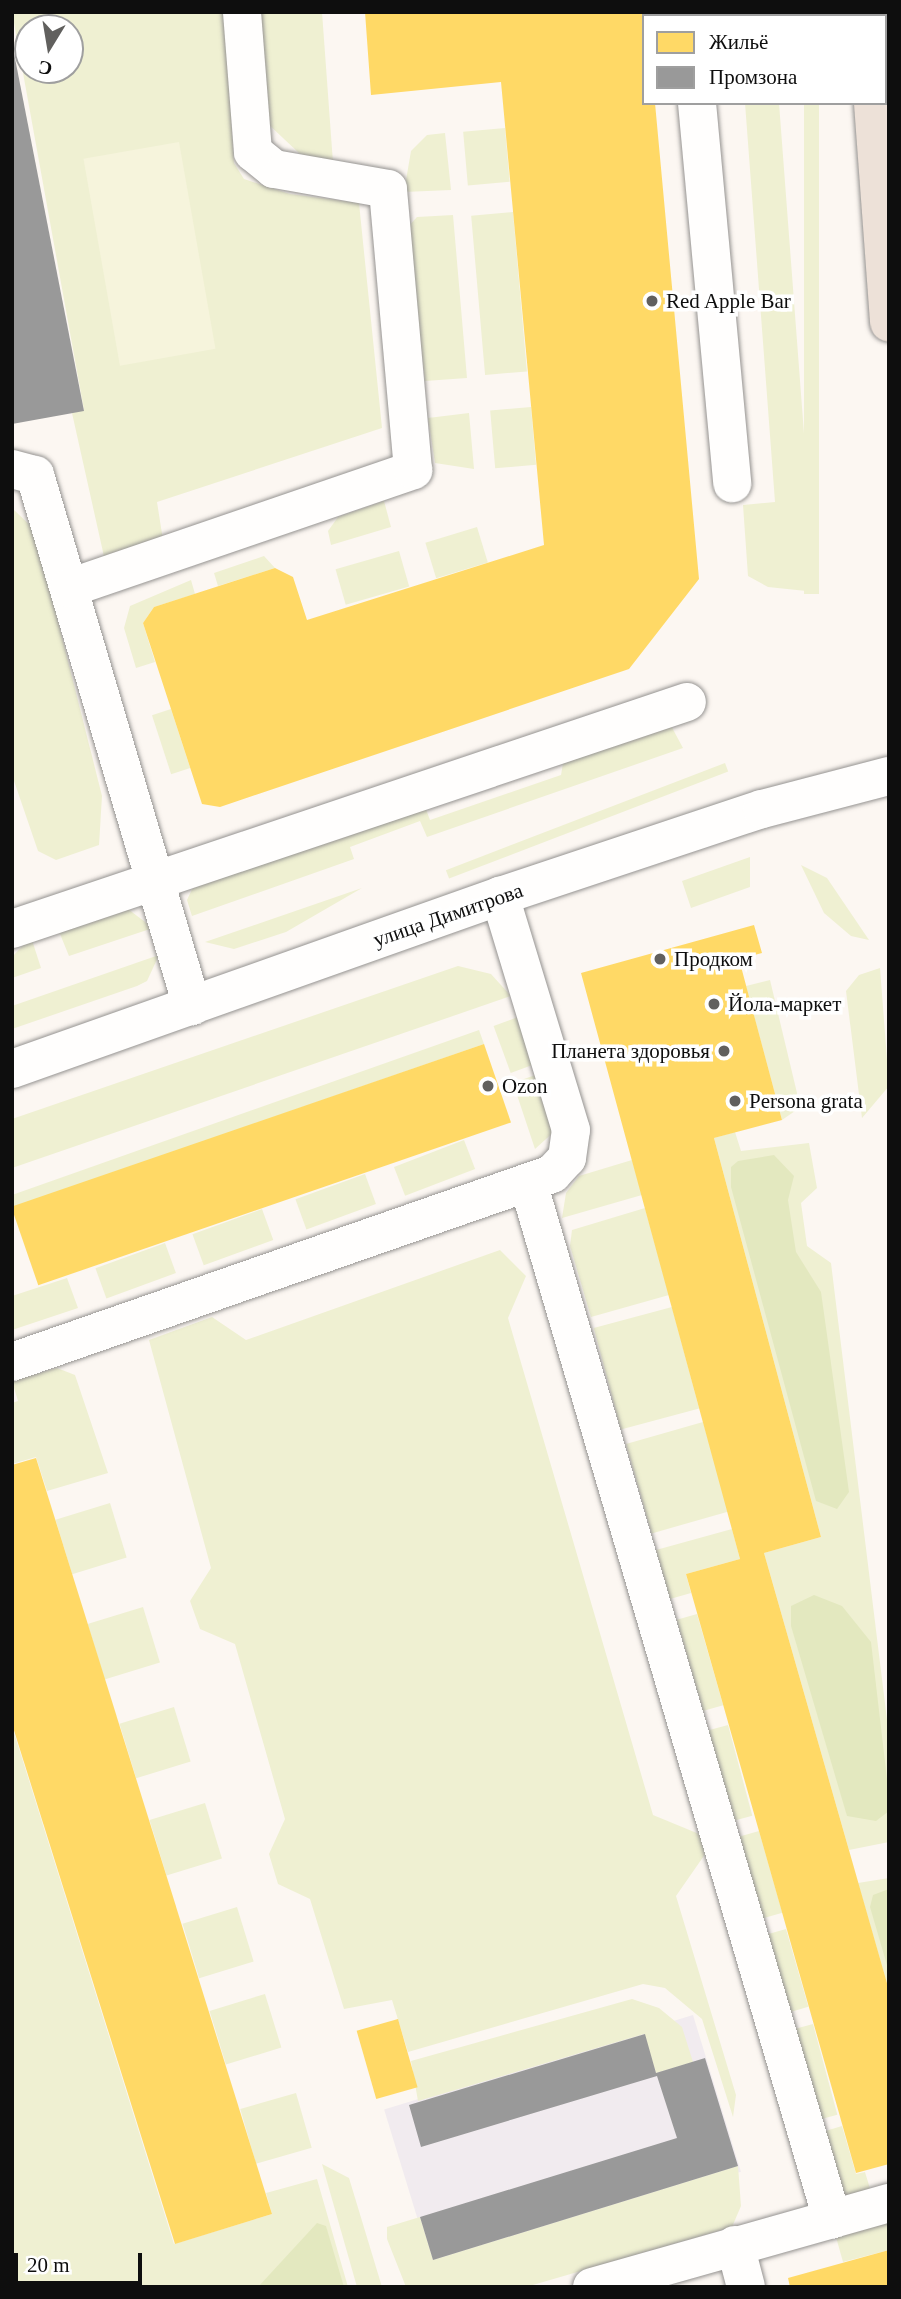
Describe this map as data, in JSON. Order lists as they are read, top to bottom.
{
  "streets": {
    "street": ["улица Димитрова"]
  },
  "places": [
    "Red Apple Bar",
    "Продком",
    "Йола-маркет",
    "Планета здоровья",
    "Ozon",
    "Persona grata"
  ],
  "legend": ["Жильё", "Промзона"],
  "scale_bar": "20 m",
  "north": "bottom"
}
